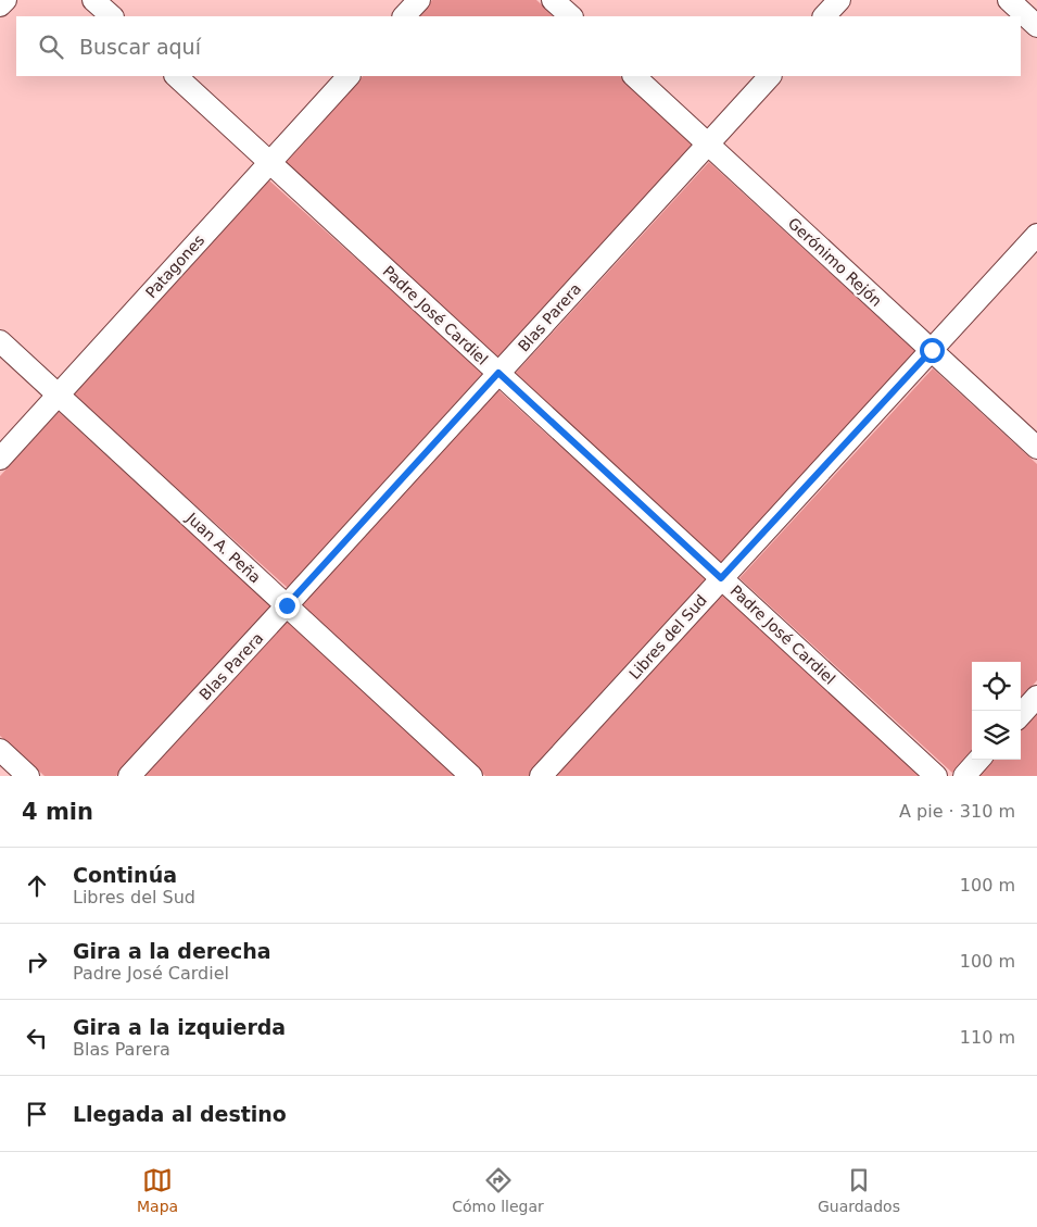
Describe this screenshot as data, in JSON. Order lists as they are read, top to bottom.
{
  "streets": {
    "street": [
      "Gerónimo Rejón",
      "Patagones",
      "Padre José Cardiel",
      "Blas Parera",
      "Juan A. Peña",
      "Libres del Sud"
    ]
  },
  "crossings": [
    ["Gerónimo Rejón", "Blas Parera"],
    ["Gerónimo Rejón", "Libres del Sud"],
    ["Patagones", "Padre José Cardiel"],
    ["Patagones", "Juan A. Peña"],
    ["Padre José Cardiel", "Blas Parera"],
    ["Padre José Cardiel", "Libres del Sud"],
    ["Blas Parera", "Juan A. Peña"]
  ],
  "page": {
    "search": "Buscar aquí",
    "heading": ["4 min", "A pie · 310 m"],
    "list": [
      ["Continúa", "Libres del Sud", "100 m"],
      ["Gira a la derecha", "Padre José Cardiel", "100 m"],
      ["Gira a la izquierda", "Blas Parera", "110 m"],
      "Llegada al destino"
    ],
    "nav": ["Mapa", "Cómo llegar", "Guardados"]
  }
}
